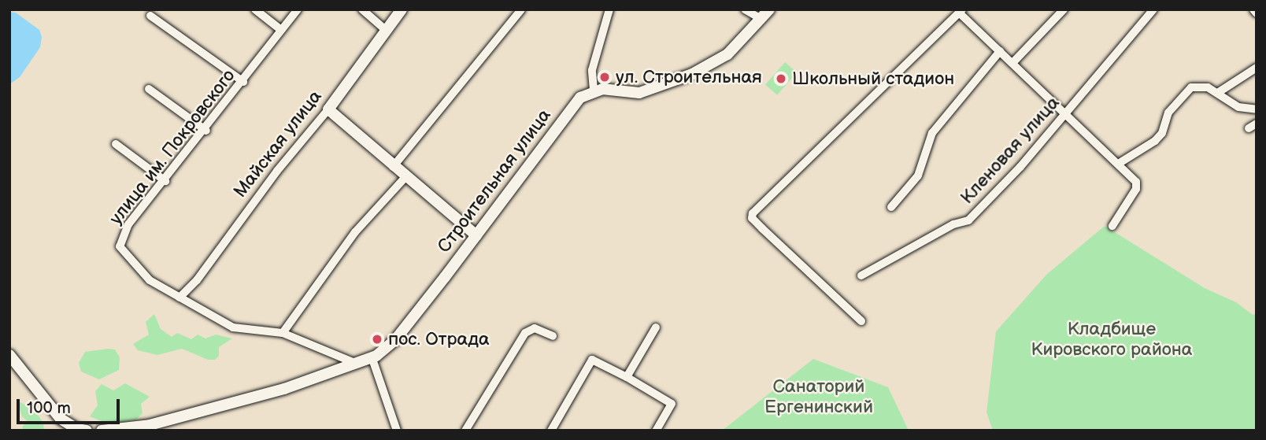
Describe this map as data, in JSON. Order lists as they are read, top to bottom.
{
  "streets": {
    "street": [
      "Майская улица",
      "улица им. Покровского",
      "Кленовая улица",
      "Строительная улица"
    ]
  },
  "crossings": [
    ["Майская улица", "улица им. Покровского"],
    ["улица им. Покровского", "Строительная улица"]
  ],
  "parks": ["Кладбище Кировского района", "Санаторий Ергенинский"],
  "places": ["ул. Строительная", "Школьный стадион", "пос. Отрада"],
  "scale_bar": "100 m"
}
